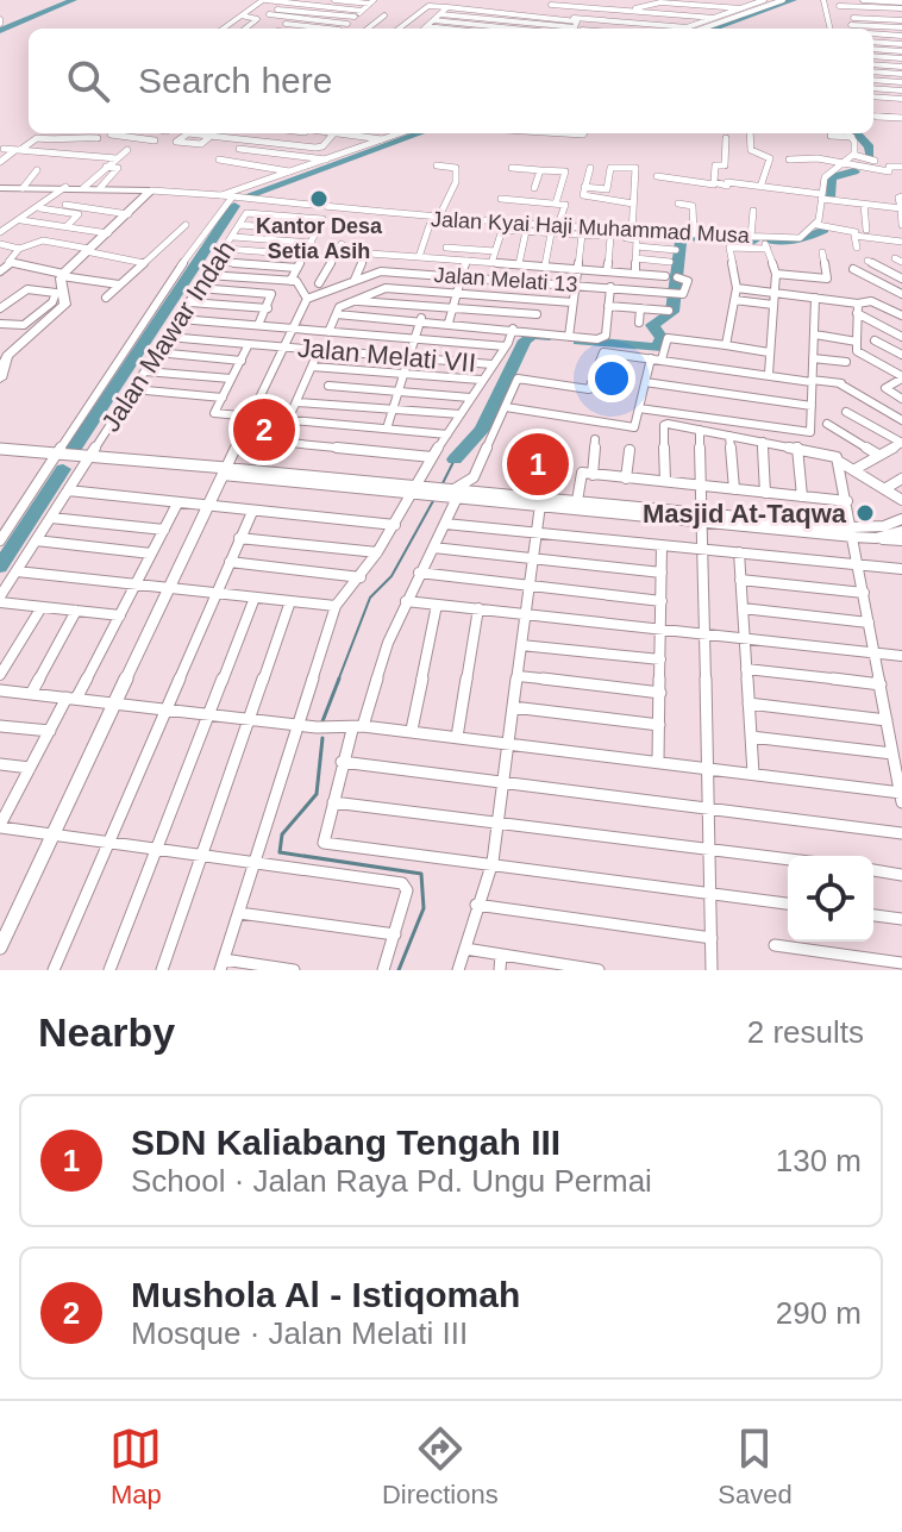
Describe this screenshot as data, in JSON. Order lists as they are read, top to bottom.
{
  "streets": {
    "street": [
      "Jalan Kyai Haji Muhammad Musa",
      "Jalan Melati 13",
      "Jalan Mawar Indah",
      "Jalan Melati VII"
    ]
  },
  "crossings": [
    ["Jalan Mawar Indah", "Jalan Melati VII"]
  ],
  "places": ["Kantor Desa Setia Asih", "Masjid At-Taqwa"],
  "page": {
    "search": "Search here",
    "pins": ["2", "1"],
    "heading": ["Nearby", "2 results"],
    "list": [
      {
        "mark": "1",
        "name": "SDN Kaliabang Tengah III",
        "note": "School · Jalan Raya Pd. Ungu Permai",
        "value": "130 m"
      },
      {
        "mark": "2",
        "name": "Mushola Al - Istiqomah",
        "note": "Mosque · Jalan Melati III",
        "value": "290 m"
      }
    ],
    "nav": ["Map", "Directions", "Saved"]
  }
}
